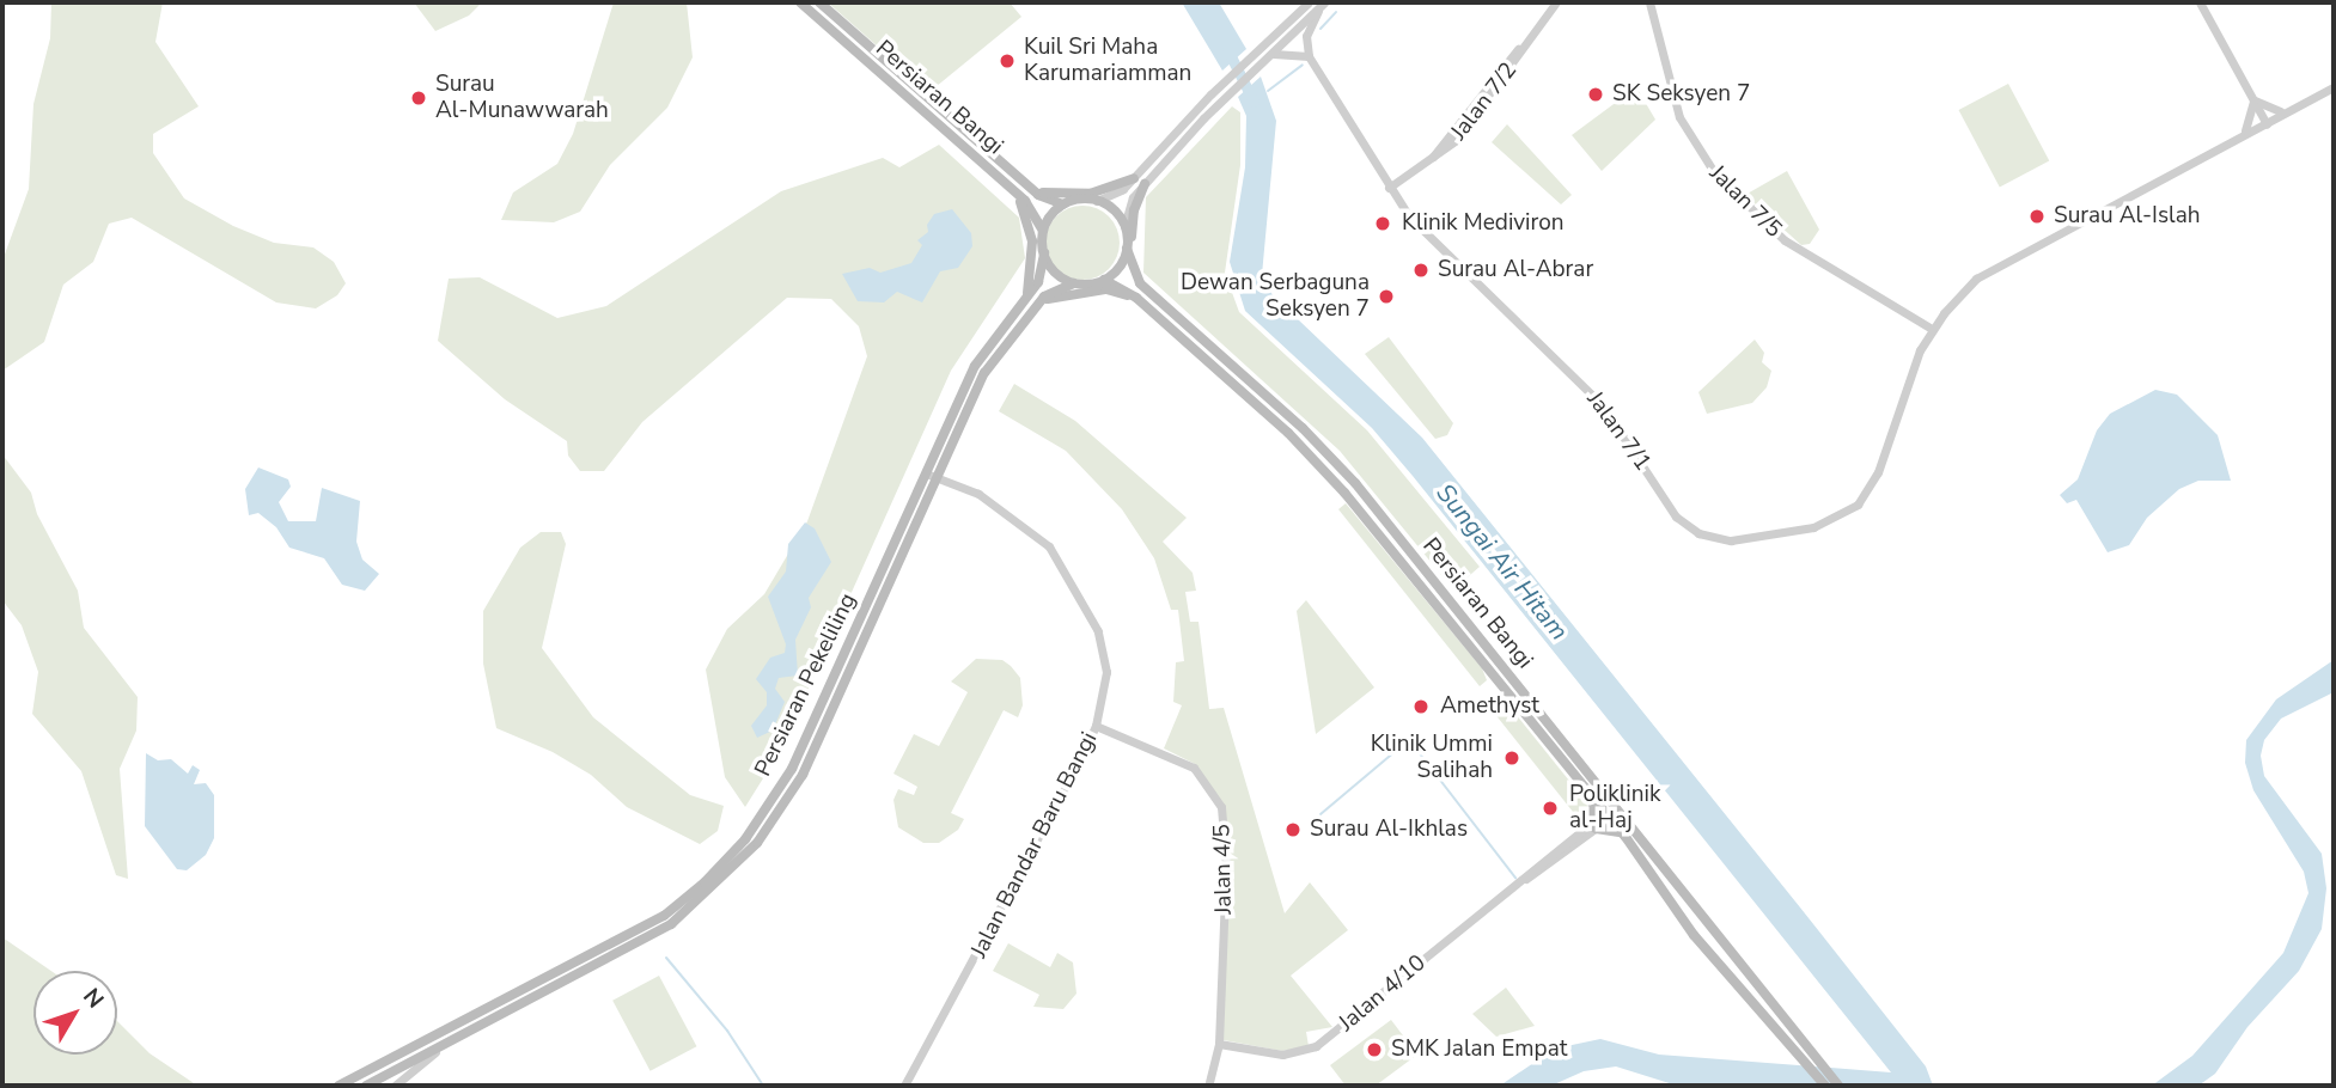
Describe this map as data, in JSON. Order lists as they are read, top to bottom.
{
  "streets": {
    "main road": ["Persiaran Bangi", "Persiaran Pekeliling"],
    "street": [
      "Jalan 7/2",
      "Jalan 7/5",
      "Jalan 7/1",
      "Jalan Bandar Baru Bangi",
      "Jalan 4/5",
      "Jalan 4/10"
    ]
  },
  "crossings": [
    ["Persiaran Bangi", "Persiaran Pekeliling"],
    ["Persiaran Bangi", "Jalan 4/10"],
    ["Jalan 7/2", "Jalan 7/1"],
    ["Jalan 7/5", "Jalan 7/1"],
    ["Persiaran Pekeliling", "Jalan Bandar Baru Bangi"],
    ["Jalan Bandar Baru Bangi", "Jalan 4/5"],
    ["Jalan 4/5", "Jalan 4/10"]
  ],
  "water": ["Sungai Air Hitam"],
  "places": [
    "Kuil Sri Maha Karumariamman",
    "SK Seksyen 7",
    "Surau Al-Munawwarah",
    "Surau Al-Islah",
    "Klinik Mediviron",
    "Surau Al-Abrar",
    "Dewan Serbaguna Seksyen 7",
    "Amethyst",
    "Klinik Ummi Salihah",
    "Poliklinik al-Haj",
    "Surau Al-Ikhlas",
    "SMK Jalan Empat"
  ],
  "north": "top right"
}
